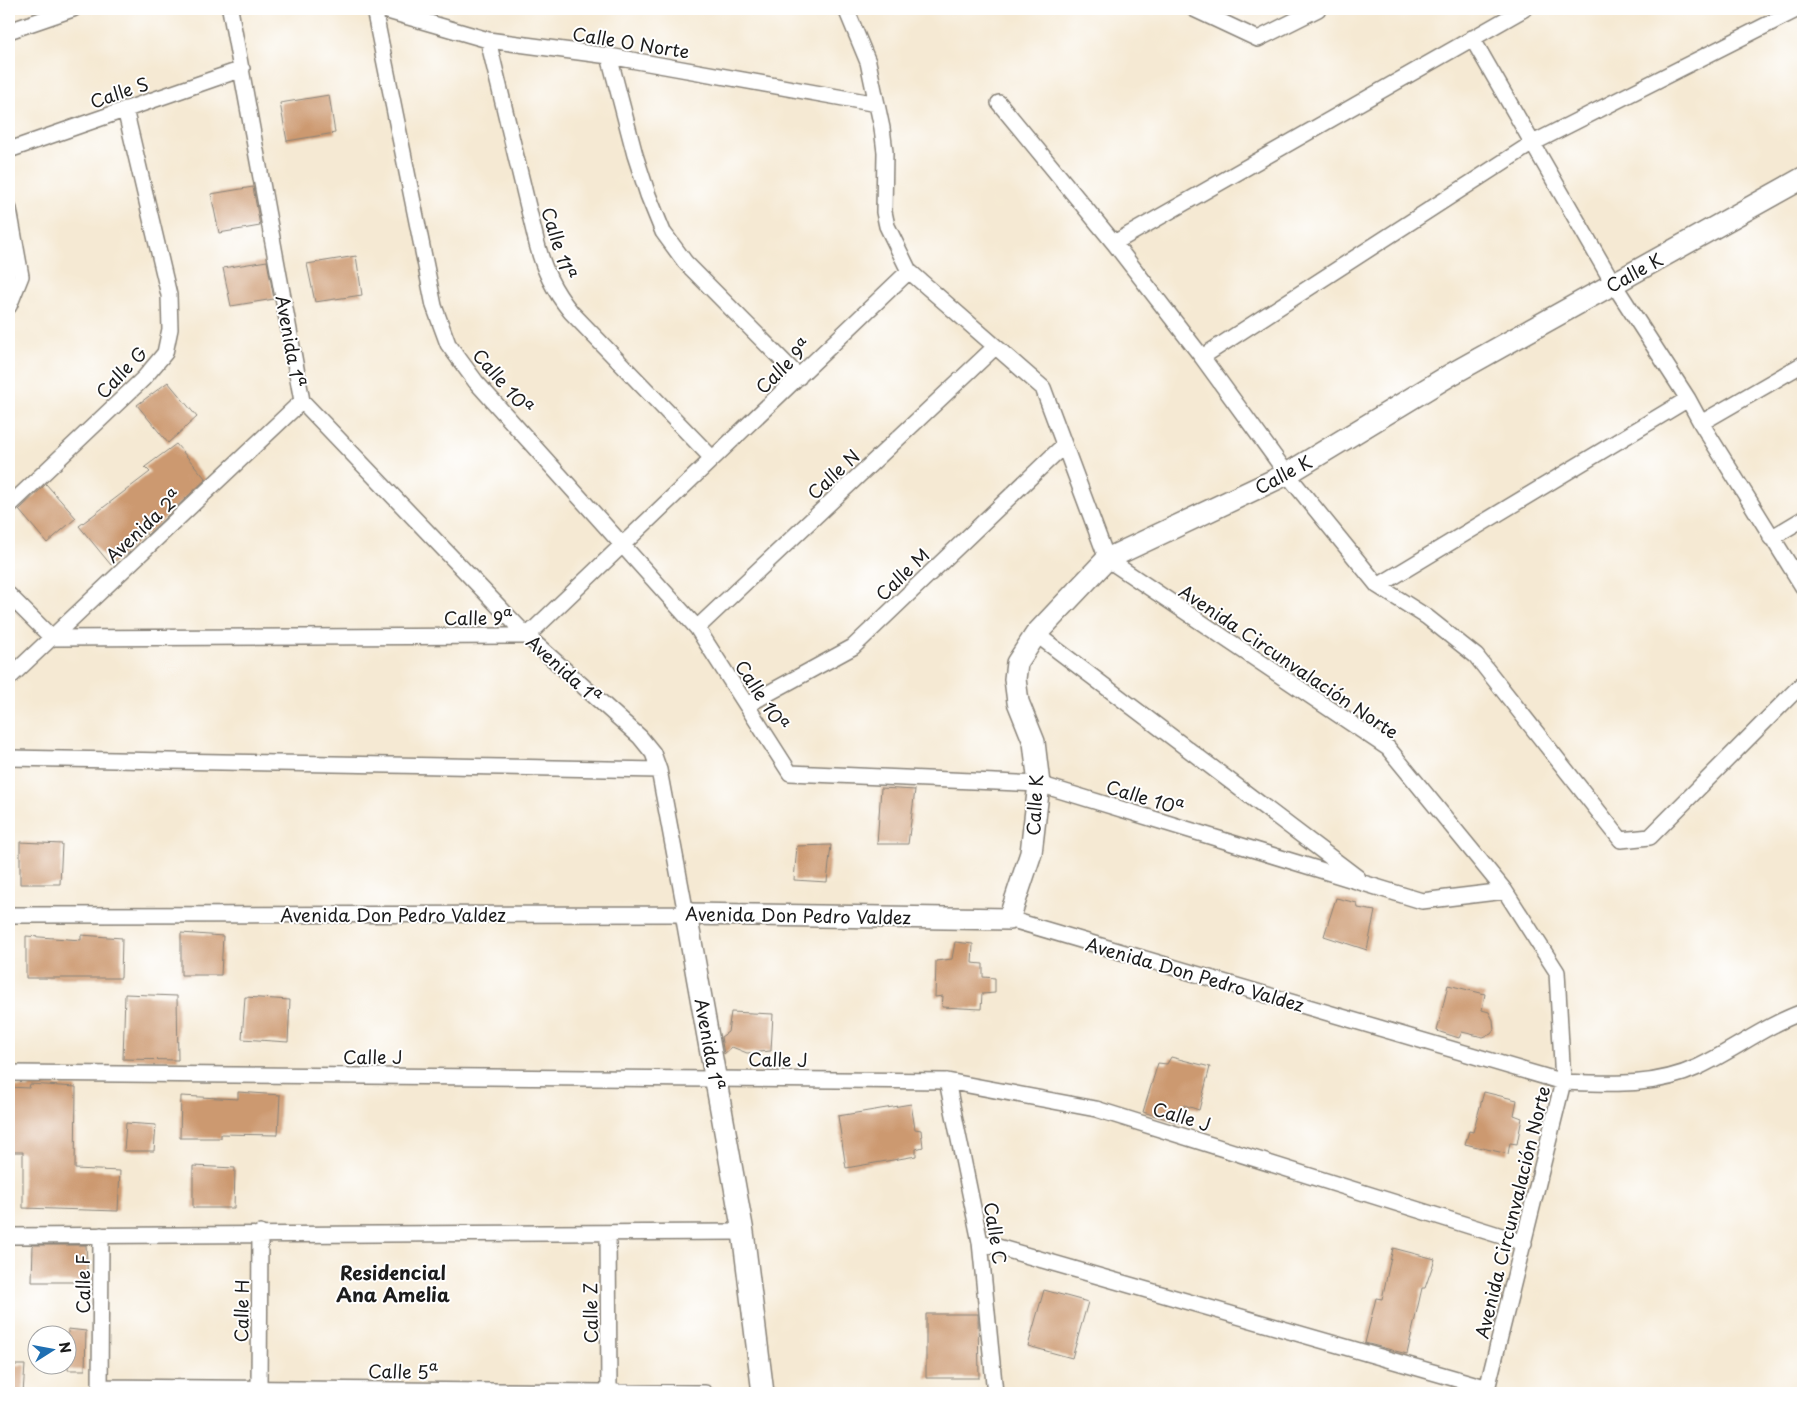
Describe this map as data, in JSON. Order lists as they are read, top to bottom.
{
  "streets": {
    "street": [
      "Calle O Norte",
      "Calle S",
      "Calle 11ª",
      "Calle K",
      "Avenida 1ª",
      "Calle 9ª",
      "Calle G",
      "Calle 10ª",
      "Calle N",
      "Avenida 2ª",
      "Calle M",
      "Avenida Circunvalación Norte",
      "Avenida Don Pedro Valdez",
      "Calle J",
      "Calle C",
      "Calle F",
      "Calle H",
      "Calle Z",
      "Calle 5ª"
    ]
  },
  "crossings": [
    ["Calle O Norte", "Calle 11ª"],
    ["Calle S", "Avenida 1ª"],
    ["Calle S", "Calle G"],
    ["Calle 11ª", "Calle 9ª"],
    ["Calle K", "Calle 10ª"],
    ["Calle K", "Avenida Circunvalación Norte"],
    ["Calle K", "Avenida Don Pedro Valdez"],
    ["Avenida 1ª", "Calle 9ª"],
    ["Avenida 1ª", "Avenida 2ª"],
    ["Avenida 1ª", "Avenida Don Pedro Valdez"],
    ["Avenida 1ª", "Calle J"],
    ["Calle 9ª", "Calle 10ª"],
    ["Calle 9ª", "Avenida 2ª"],
    ["Calle 10ª", "Calle N"],
    ["Calle 10ª", "Calle M"],
    ["Calle 10ª", "Avenida Circunvalación Norte"],
    ["Avenida Circunvalación Norte", "Avenida Don Pedro Valdez"],
    ["Avenida Circunvalación Norte", "Calle J"],
    ["Calle J", "Calle C"],
    ["Calle F", "Calle 5ª"],
    ["Calle H", "Calle 5ª"],
    ["Calle Z", "Calle 5ª"]
  ],
  "districts": ["Residencial Ana Amelia"],
  "north": "right"
}
